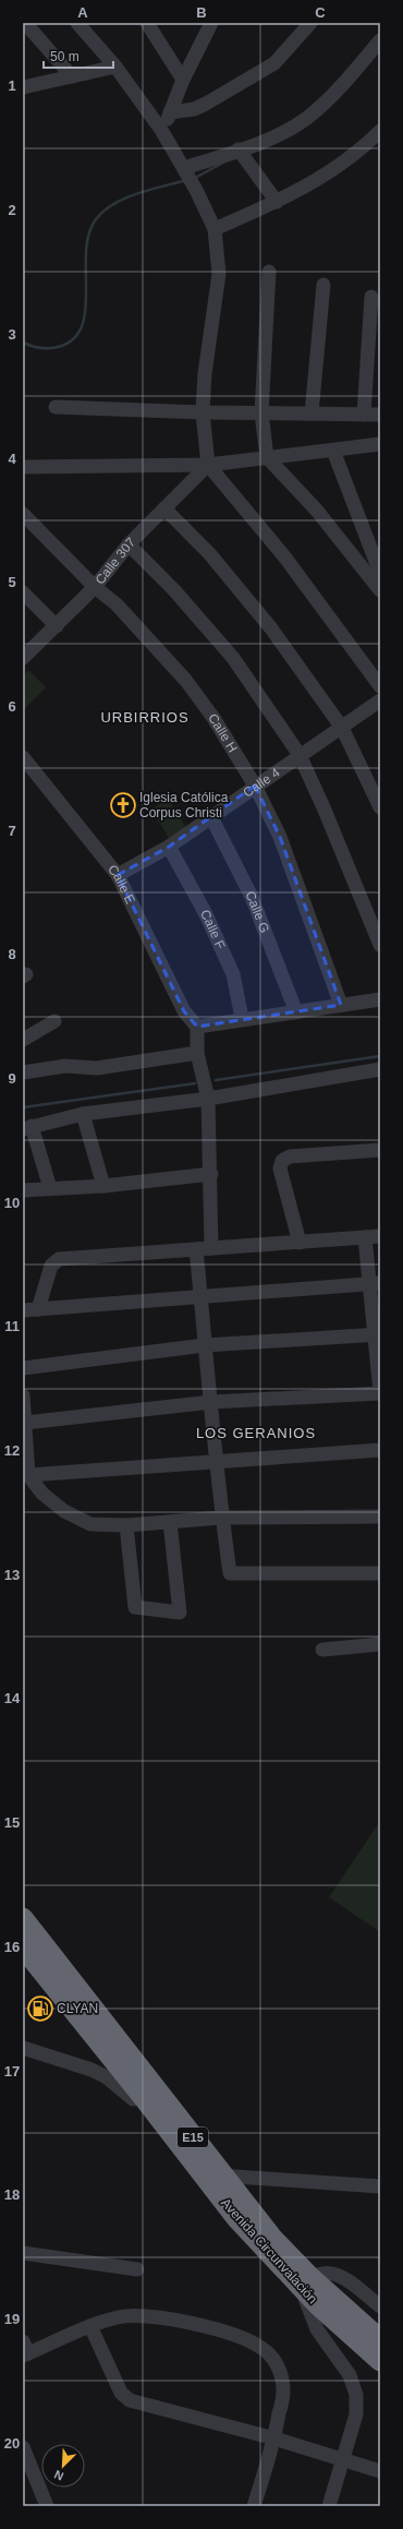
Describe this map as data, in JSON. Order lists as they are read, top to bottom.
{
  "streets": {
    "highway": ["E15", "Avenida Circunvalación"],
    "street": [
      "Calle 307",
      "Calle H",
      "Calle 4",
      "Calle E",
      "Calle G",
      "Calle F"
    ]
  },
  "crossings": [
    ["Calle 307", "Calle H"],
    ["Calle H", "Calle 4"],
    ["Calle 4", "Calle E"],
    ["Calle 4", "Calle G"],
    ["Calle 4", "Calle F"]
  ],
  "districts": ["URBIRRIOS", "LOS GERANIOS"],
  "places": {
    "church": ["Iglesia Católica Corpus Christi"],
    "fuel station": ["CLYAN"]
  },
  "scale_bar": "50 m",
  "north": "bottom left",
  "grid": {
    "columns": ["A", "B", "C"],
    "rows": [
      "1",
      "2",
      "3",
      "4",
      "5",
      "6",
      "7",
      "8",
      "9",
      "10",
      "11",
      "12",
      "13",
      "14",
      "15",
      "16",
      "17",
      "18",
      "19",
      "20"
    ]
  }
}
